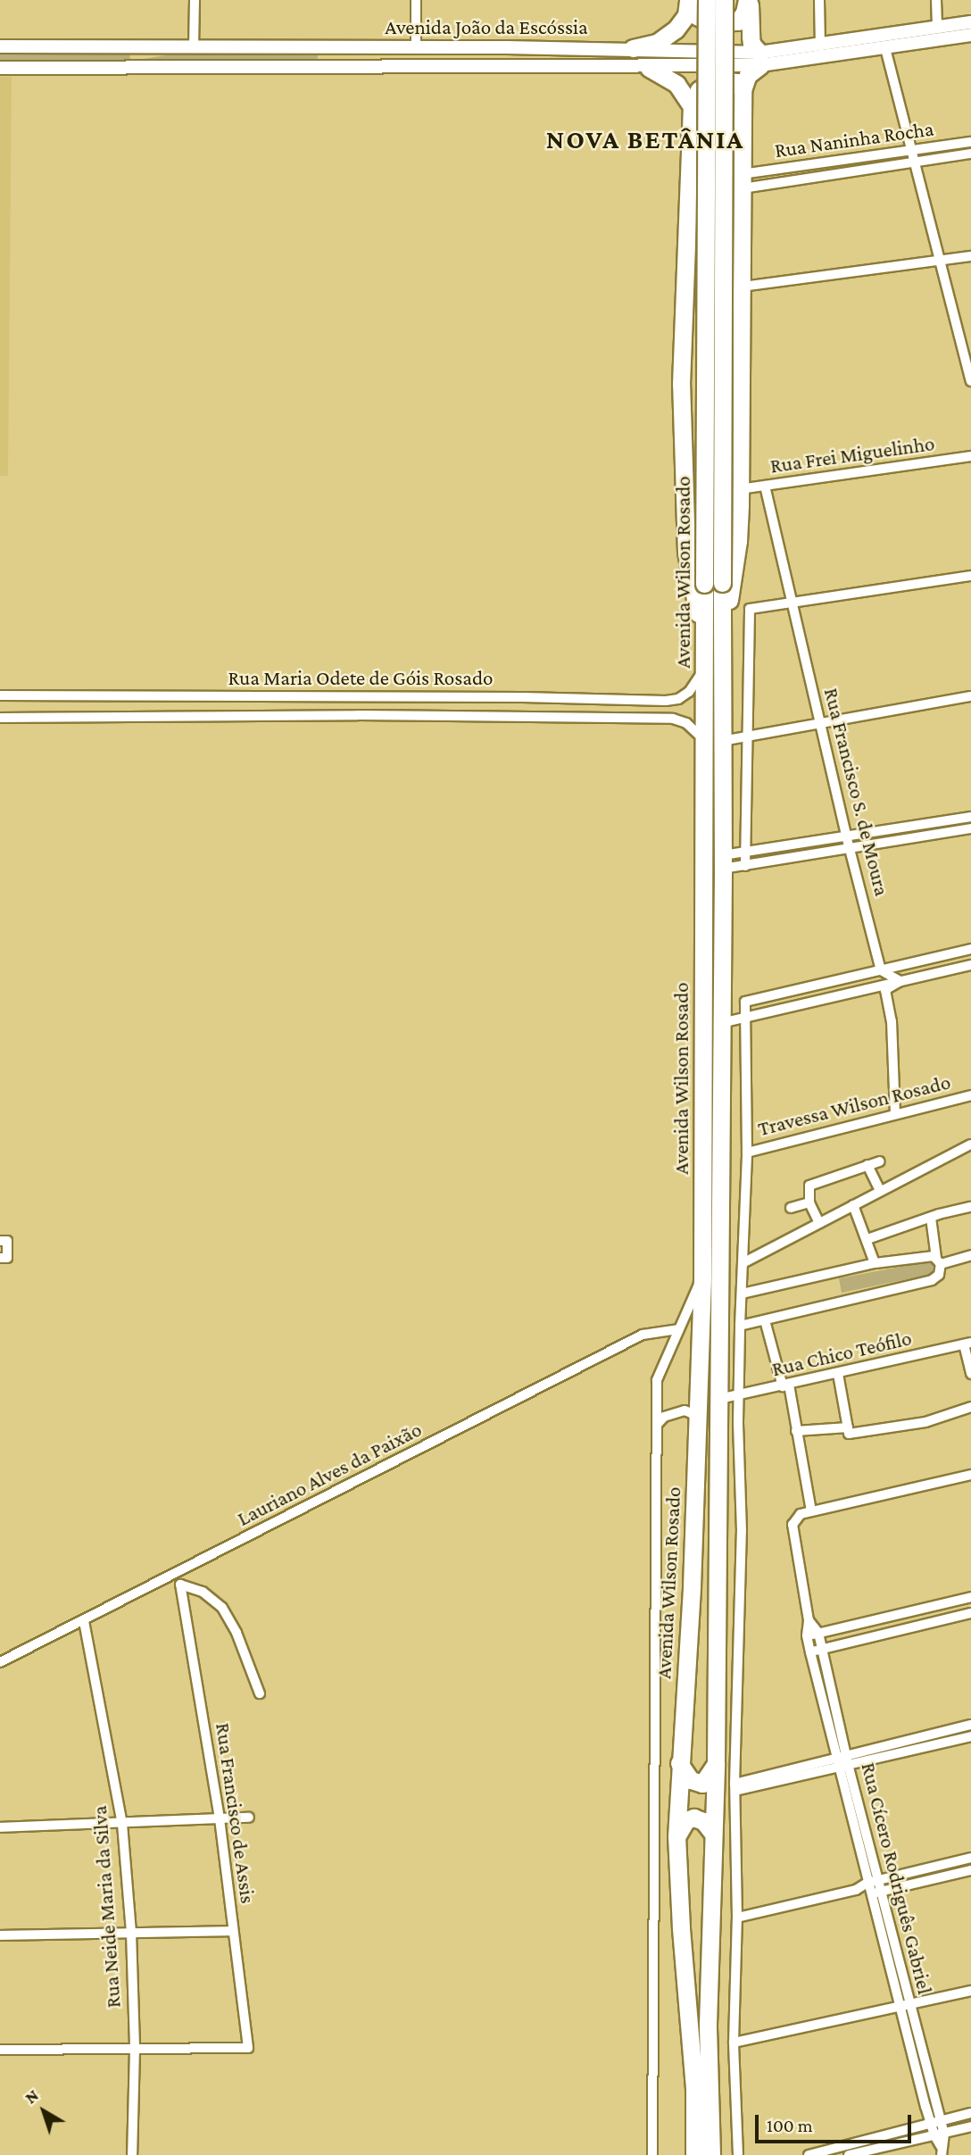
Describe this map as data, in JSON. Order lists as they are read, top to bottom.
{
  "streets": {
    "highway": ["Avenida Wilson Rosado"],
    "main road": ["Avenida João da Escóssia"],
    "street": [
      "Rua Naninha Rocha",
      "Rua Frei Miguelinho",
      "Rua Maria Odete de Góis Rosado",
      "Rua Francisco S. de Moura",
      "Travessa Wilson Rosado",
      "Rua Chico Teófilo",
      "Lauriano Alves da Paixão",
      "Rua Francisco de Assis",
      "Rua Cícero Rodriguês Gabriel",
      "Rua Neide Maria da Silva"
    ]
  },
  "crossings": [
    ["Rua Frei Miguelinho", "Rua Francisco S. de Moura"],
    ["Avenida Wilson Rosado", "Rua Maria Odete de Góis Rosado"],
    ["Avenida Wilson Rosado", "Rua Chico Teófilo"],
    ["Lauriano Alves da Paixão", "Rua Neide Maria da Silva"],
    ["Rua Francisco de Assis", "Rua Neide Maria da Silva"]
  ],
  "districts": ["NOVA BETÂNIA"],
  "scale_bar": "100 m",
  "north": "top left"
}
